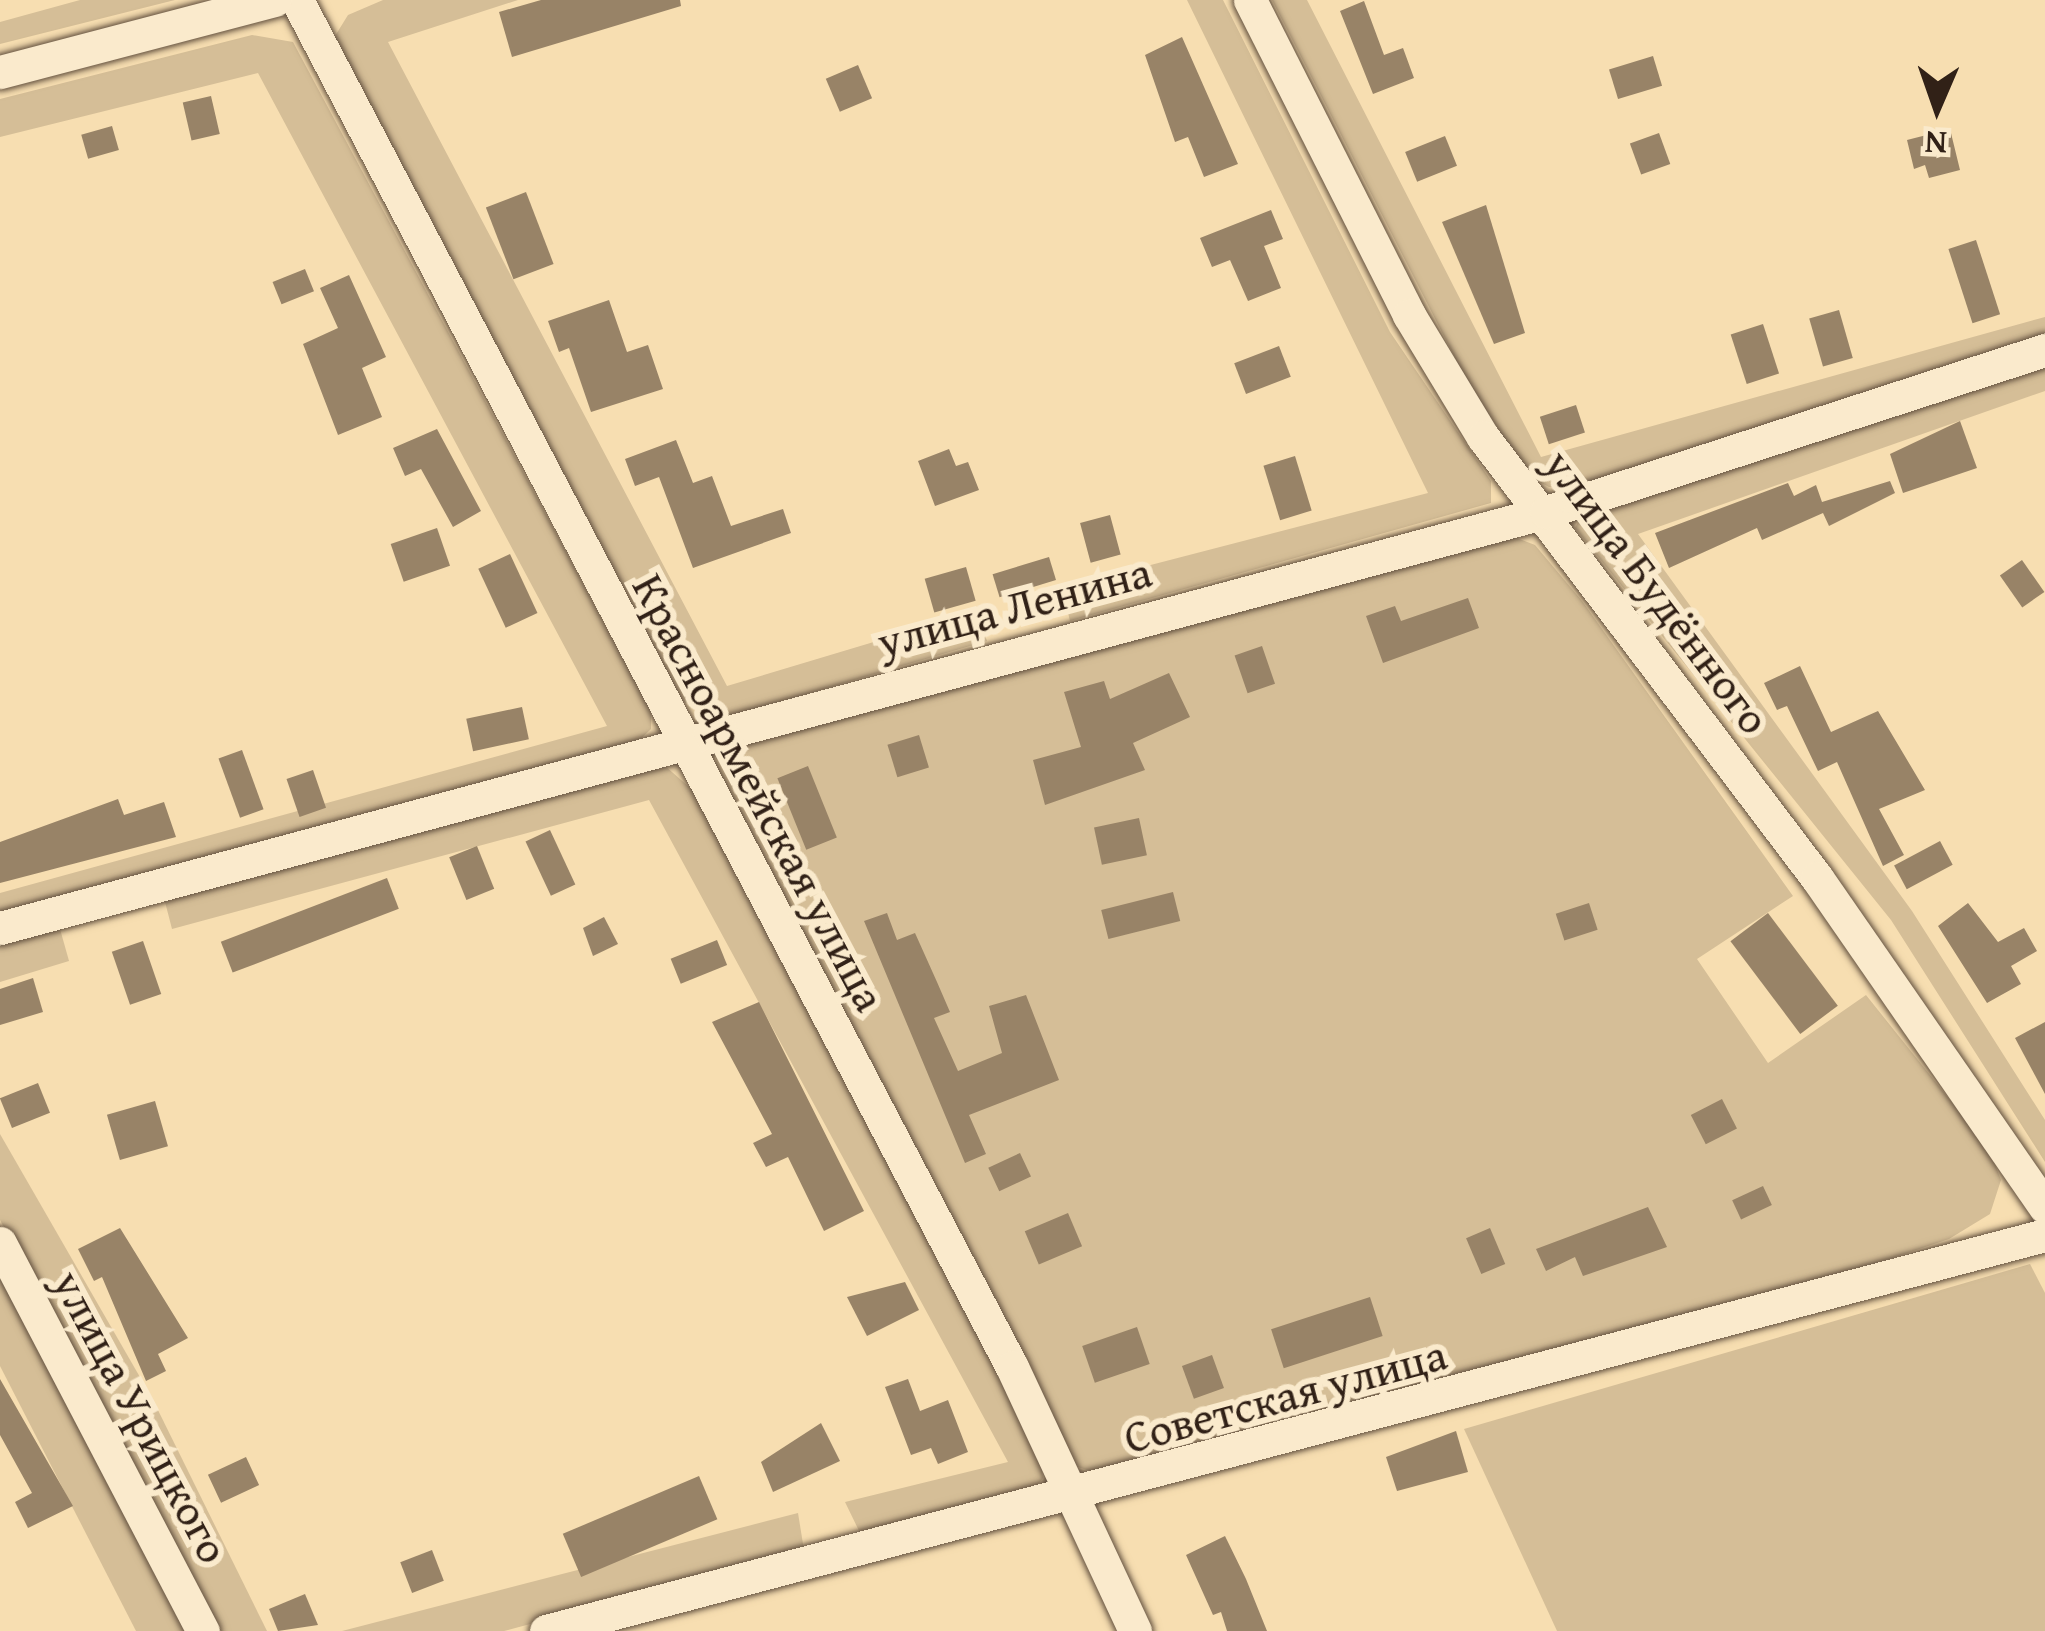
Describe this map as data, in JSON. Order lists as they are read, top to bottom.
{
  "streets": {
    "street": [
      "улица Будённого",
      "улица Ленина",
      "Красноармейская улица",
      "Советская улица",
      "улица Урицкого"
    ]
  },
  "crossings": [
    ["улица Будённого", "улица Ленина"],
    ["улица Ленина", "Красноармейская улица"],
    ["Красноармейская улица", "Советская улица"]
  ],
  "north": "bottom"
}
